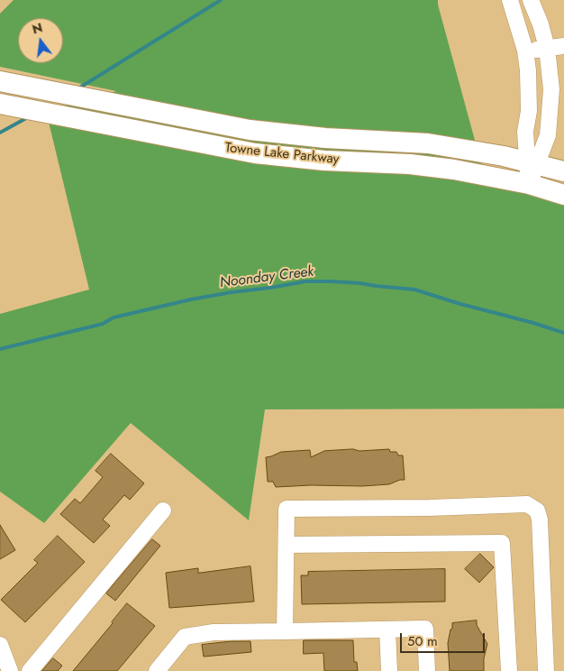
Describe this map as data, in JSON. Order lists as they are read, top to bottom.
{
  "streets": {
    "main road": ["Towne Lake Parkway"]
  },
  "water": ["Noonday Creek"],
  "scale_bar": "50 m",
  "north": "top"
}
